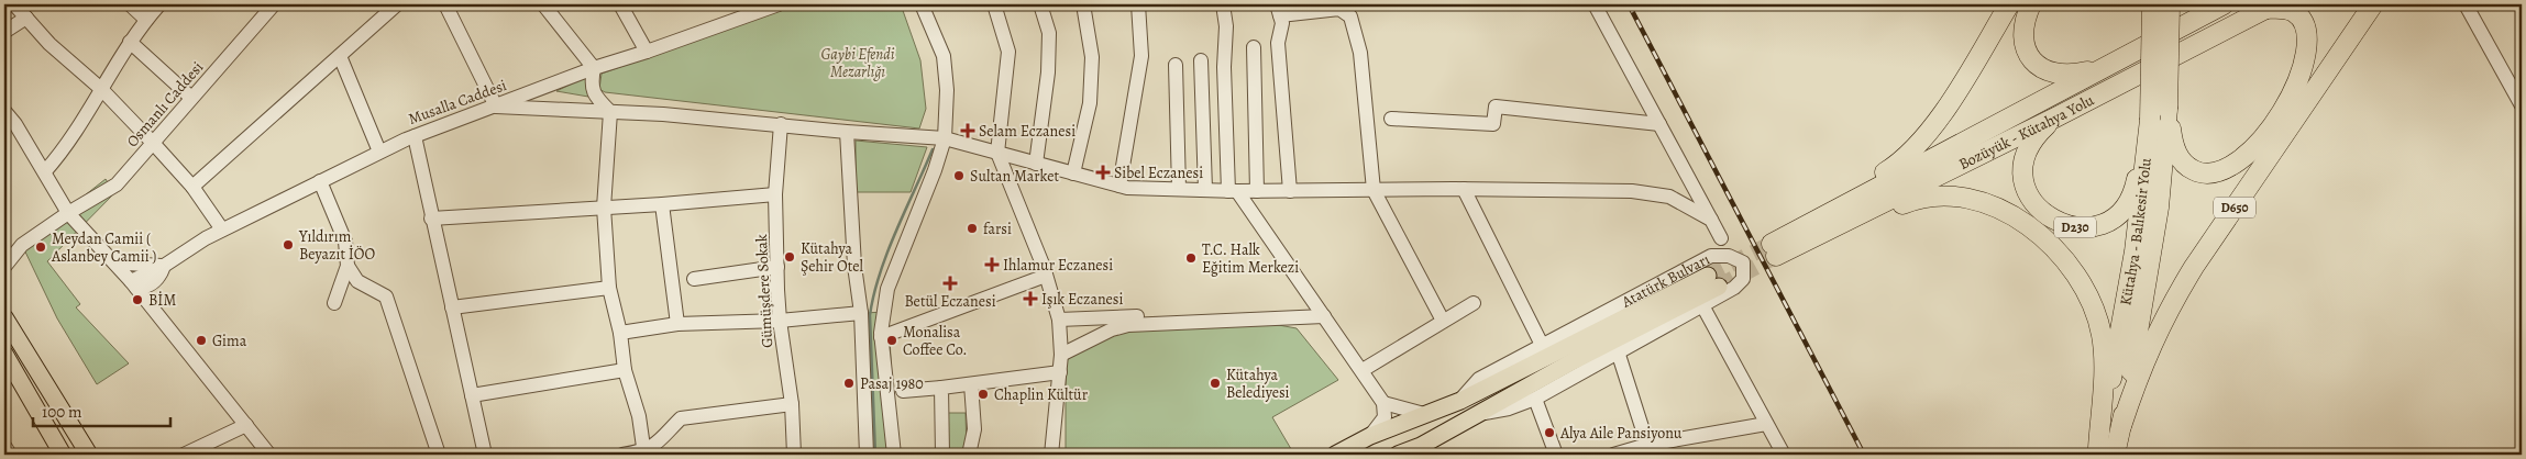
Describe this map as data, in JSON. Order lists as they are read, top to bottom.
{
  "streets": {
    "highway": [
      "Bozüyük - Kütahya Yolu",
      "D650",
      "D230",
      "Kütahya - Balıkesir Yolu"
    ],
    "main road": ["Atatürk Bulvarı"],
    "street": ["Musalla Caddesi", "Osmanlı Caddesi", "Gümüşdere Sokak"]
  },
  "crossings": [
    ["Bozüyük - Kütahya Yolu", "D230"],
    ["D650", "Kütahya - Balıkesir Yolu"],
    ["D230", "Kütahya - Balıkesir Yolu"]
  ],
  "parks": ["Gaybi Efendi Mezarlığı"],
  "places": {
    "health": [
      "Selam Eczanesi",
      "Sibel Eczanesi",
      "Ihlamur Eczanesi",
      "Betül Eczanesi",
      "Işık Eczanesi"
    ],
    "other": [
      "Sultan Market",
      "farsi",
      "Yıldırım Beyazıt İÖO",
      "Meydan Camii ( Aslanbey Camii )",
      "Kütahya Şehir Otel",
      "T.C. Halk Eğitim Merkezi",
      "BİM",
      "Gima",
      "Monalisa Coffee Co.",
      "Pasaj 1980",
      "Kütahya Belediyesi",
      "Chaplin Kültür",
      "Alya Aile Pansiyonu"
    ]
  },
  "scale_bar": "100 m"
}
